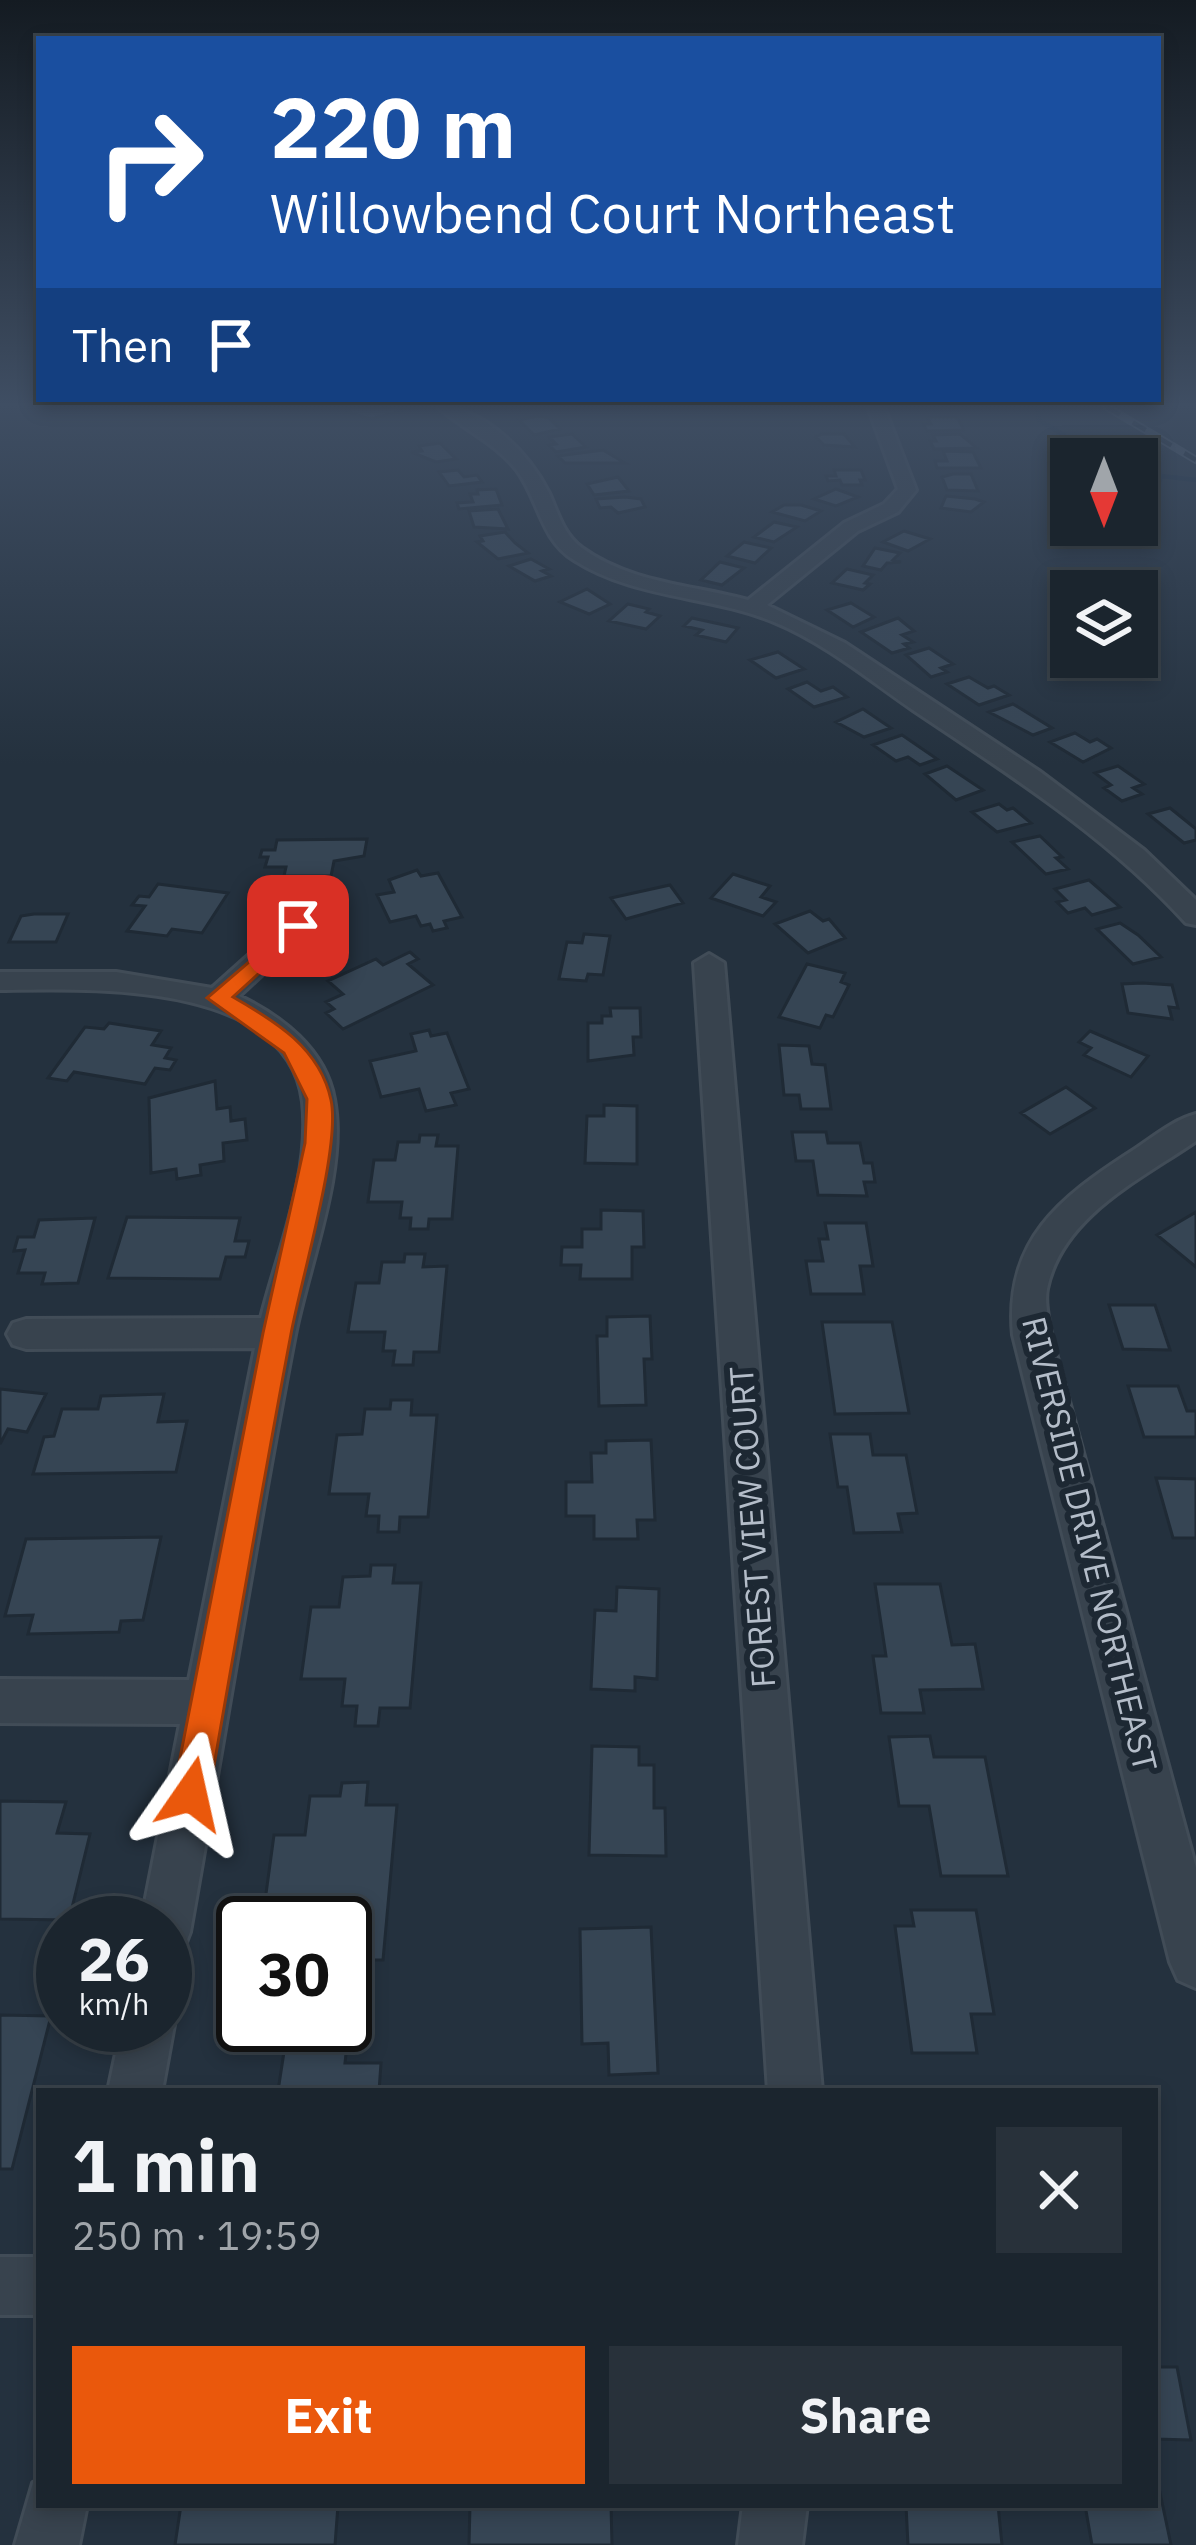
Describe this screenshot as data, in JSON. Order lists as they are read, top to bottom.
{
  "streets": {
    "street": ["FOREST VIEW COURT", "RIVERSIDE DRIVE NORTHEAST"]
  },
  "north": "bottom",
  "page": {
    "turn": ["220 m", "Willowbend Court Northeast"],
    "then": "Then",
    "speed": "26 km/h",
    "limit": "30",
    "heading": ["1 min", "250 m · 19:59"],
    "buttons": ["Exit", "Share"]
  }
}
